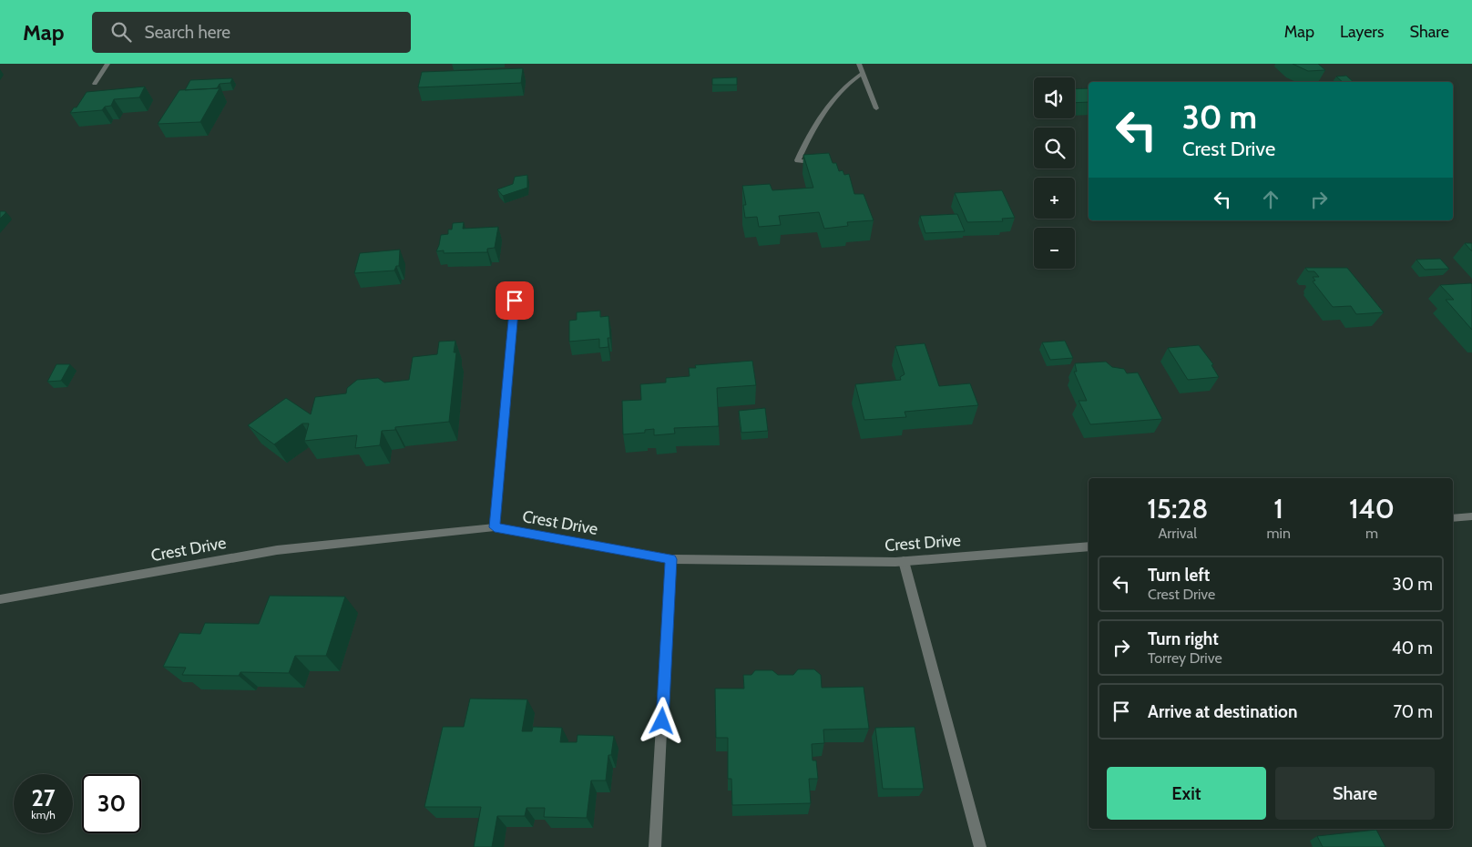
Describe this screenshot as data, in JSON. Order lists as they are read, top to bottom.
{
  "streets": {
    "street": ["Crest Drive"]
  },
  "page": {
    "header": "Map",
    "search": "Search here",
    "nav": ["Map", "Layers", "Share"],
    "map_buttons": ["+", "−"],
    "turn": ["30 m", "Crest Drive"],
    "eta": [
      "15:28",
      "Arrival",
      "1",
      "min",
      "140",
      "m"
    ],
    "list": [
      {
        "name": "Turn left",
        "note": "Crest Drive",
        "value": "30 m"
      },
      {
        "name": "Turn right",
        "note": "Torrey Drive",
        "value": "40 m"
      },
      {
        "name": "Arrive at destination",
        "value": "70 m"
      }
    ],
    "buttons": ["Exit", "Share"],
    "speed": "27 km/h",
    "limit": "30"
  }
}
